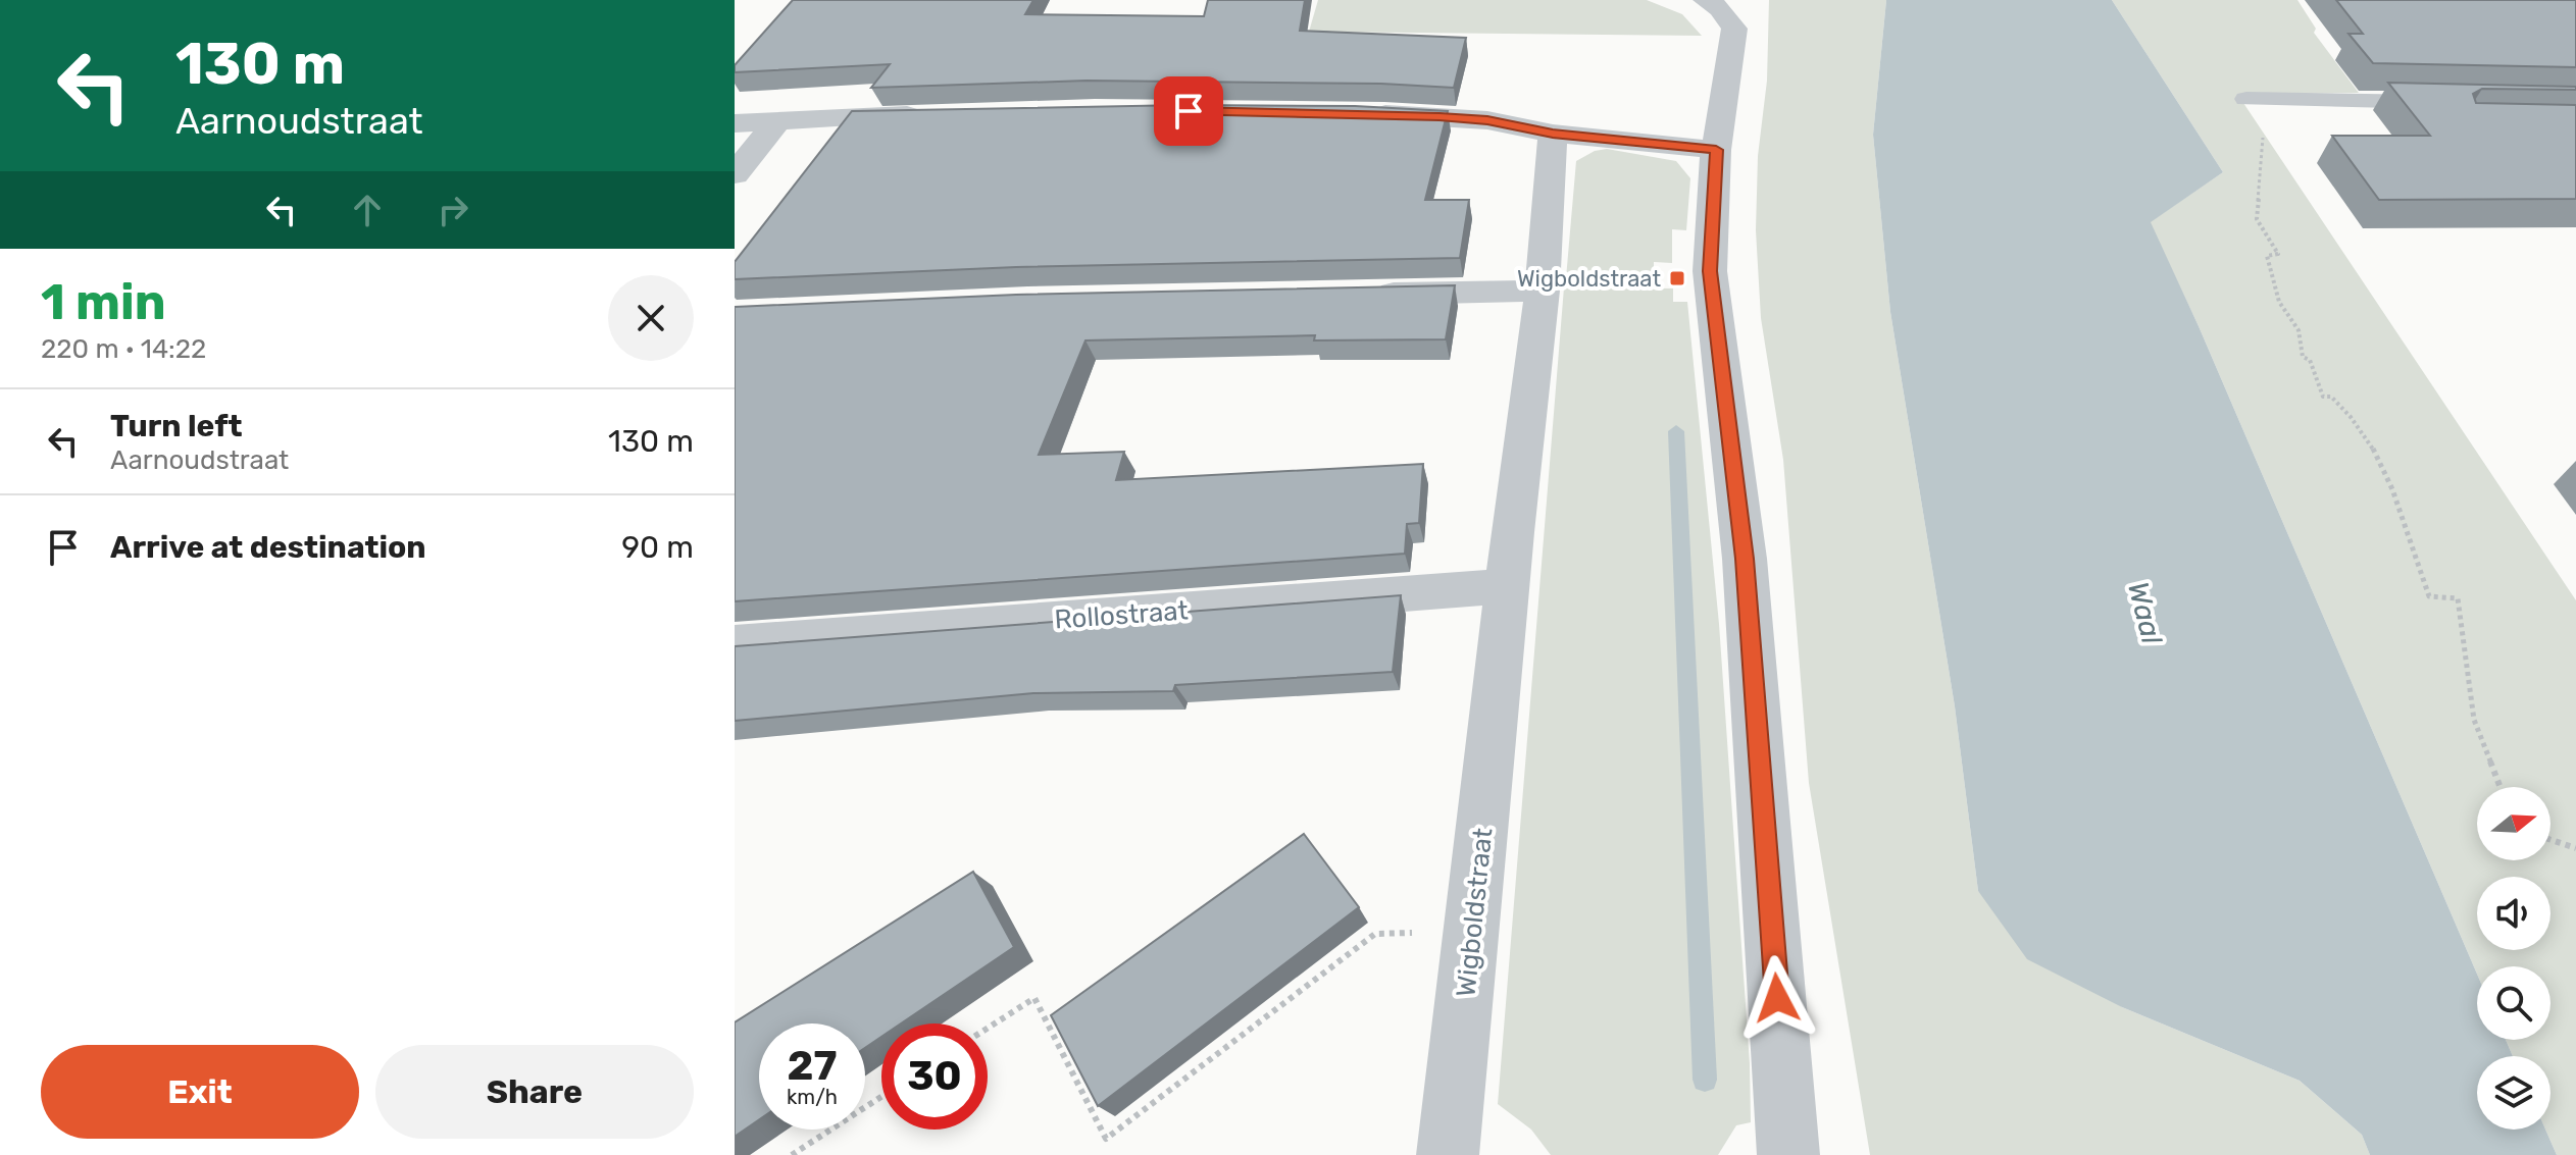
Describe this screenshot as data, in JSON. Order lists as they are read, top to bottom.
{
  "streets": {
    "street": ["Rollostraat", "Wigboldstraat"]
  },
  "crossings": [
    ["Rollostraat", "Wigboldstraat"]
  ],
  "water": ["Waal"],
  "places": {
    "transit": ["Wigboldstraat"]
  },
  "north": "right",
  "page": {
    "turn": ["130 m", "Aarnoudstraat"],
    "heading": ["1 min", "220 m · 14:22"],
    "list": [
      {
        "name": "Turn left",
        "note": "Aarnoudstraat",
        "value": "130 m"
      },
      {
        "name": "Arrive at destination",
        "value": "90 m"
      }
    ],
    "speed": "27 km/h",
    "limit": "30",
    "buttons": ["Exit", "Share"]
  }
}
